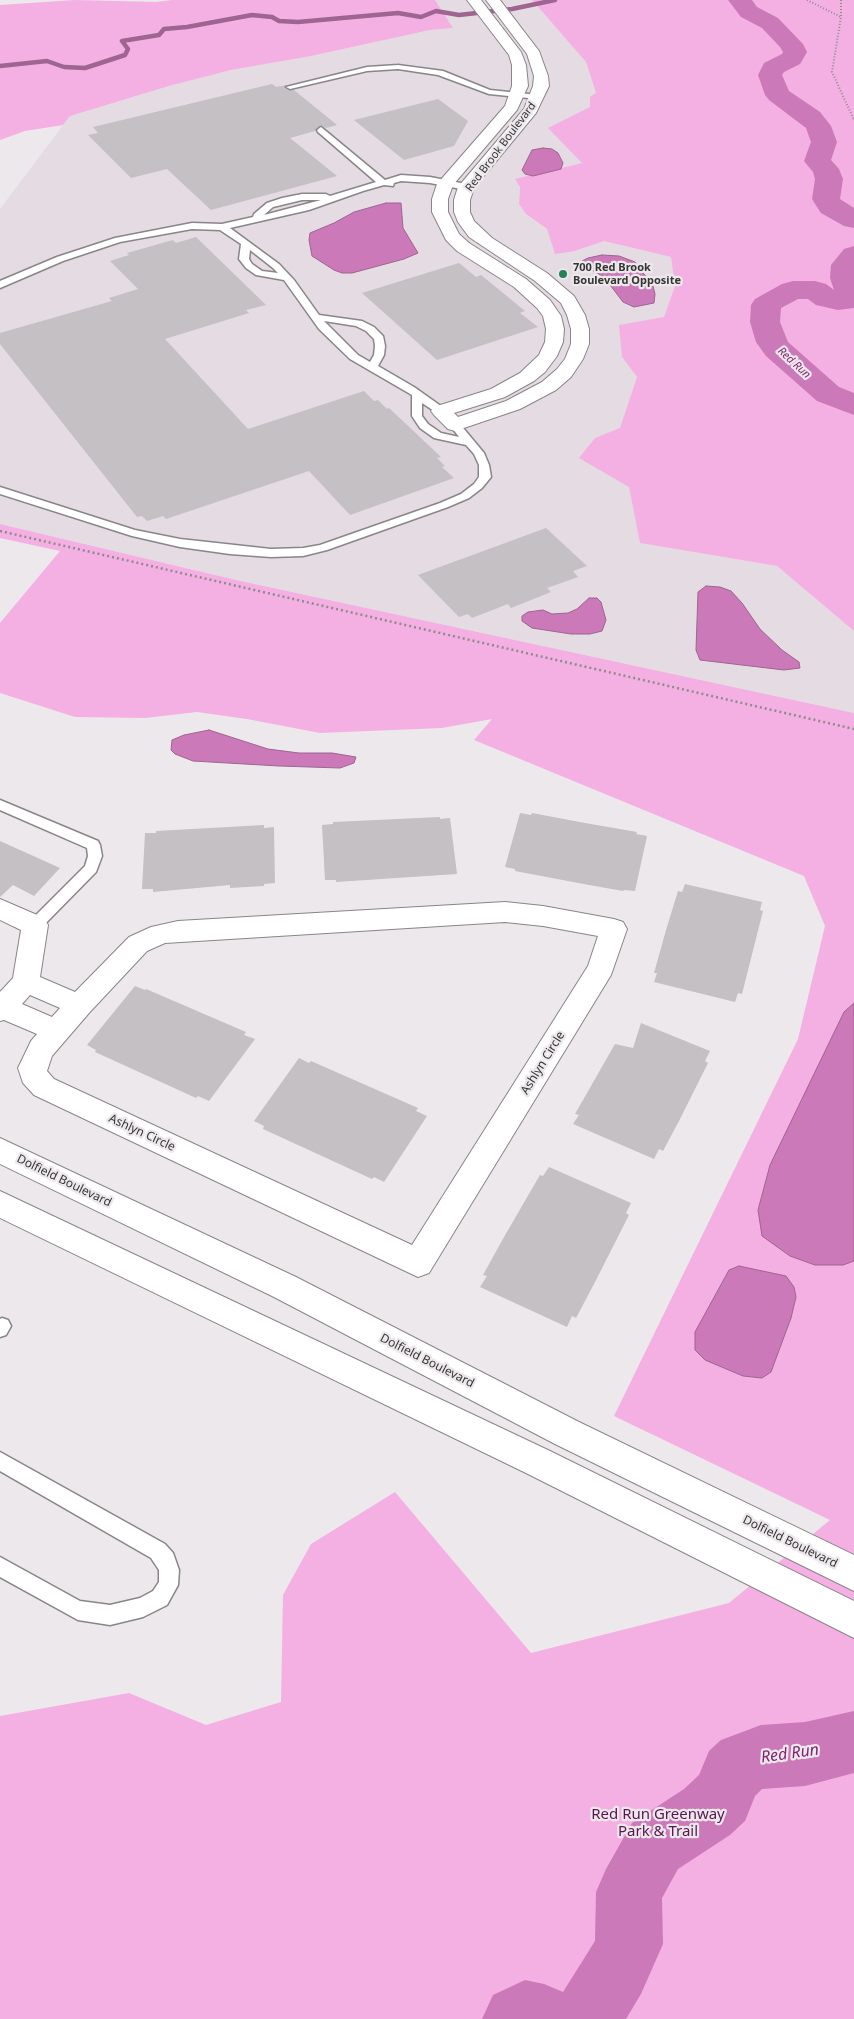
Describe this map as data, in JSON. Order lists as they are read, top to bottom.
{
  "streets": {
    "street": ["Red Brook Boulevard", "Ashlyn Circle", "Dolfield Boulevard"]
  },
  "water": ["Red Run"],
  "parks": ["Red Run Greenway Park & Trail"],
  "places": ["700 Red Brook Boulevard Opposite"]
}
